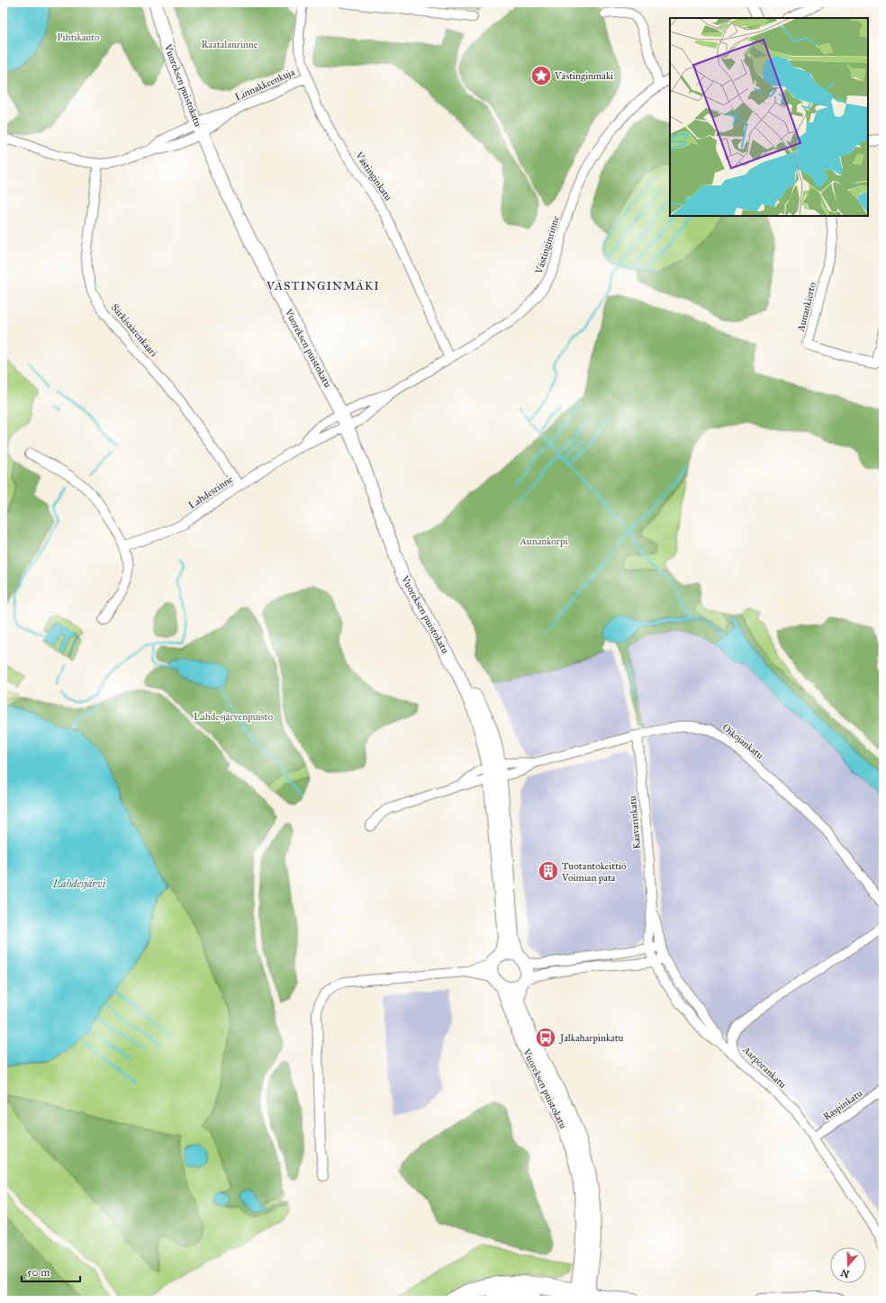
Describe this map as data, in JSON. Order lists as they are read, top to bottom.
{
  "streets": {
    "main road": ["Vuoreksen puistokatu"],
    "street": [
      "Linnakkeenkuja",
      "Västinginkatu",
      "Västinginrinne",
      "Aunankierto",
      "Särkisaarenkaari",
      "Lahdesrinne",
      "Oikojankatu",
      "Kaavarinkatu",
      "Aarporankatu",
      "Raspinkatu"
    ]
  },
  "crossings": [
    ["Linnakkeenkuja", "Vuoreksen puistokatu"],
    ["Linnakkeenkuja", "Västinginkatu"],
    ["Linnakkeenkuja", "Särkisaarenkaari"],
    ["Vuoreksen puistokatu", "Västinginrinne"],
    ["Vuoreksen puistokatu", "Lahdesrinne"],
    ["Vuoreksen puistokatu", "Oikojankatu"],
    ["Västinginkatu", "Västinginrinne"],
    ["Västinginrinne", "Lahdesrinne"],
    ["Särkisaarenkaari", "Lahdesrinne"],
    ["Oikojankatu", "Kaavarinkatu"],
    ["Kaavarinkatu", "Aarporankatu"],
    ["Aarporankatu", "Raspinkatu"]
  ],
  "districts": ["VÄSTINGINMÄKI"],
  "water": ["Lahdesjärvi"],
  "parks": [
    "Pihtikanto",
    "Raatalanrinne",
    "Aunankorpi",
    "Lahdesjärvenpuisto"
  ],
  "places": {
    "place": ["Västinginmäki"],
    "building": ["Tuotantokeittiö Voimian pata"],
    "bus stop": ["Jalkaharpinkatu"]
  },
  "scale_bar": "50 m",
  "north": "bottom"
}
